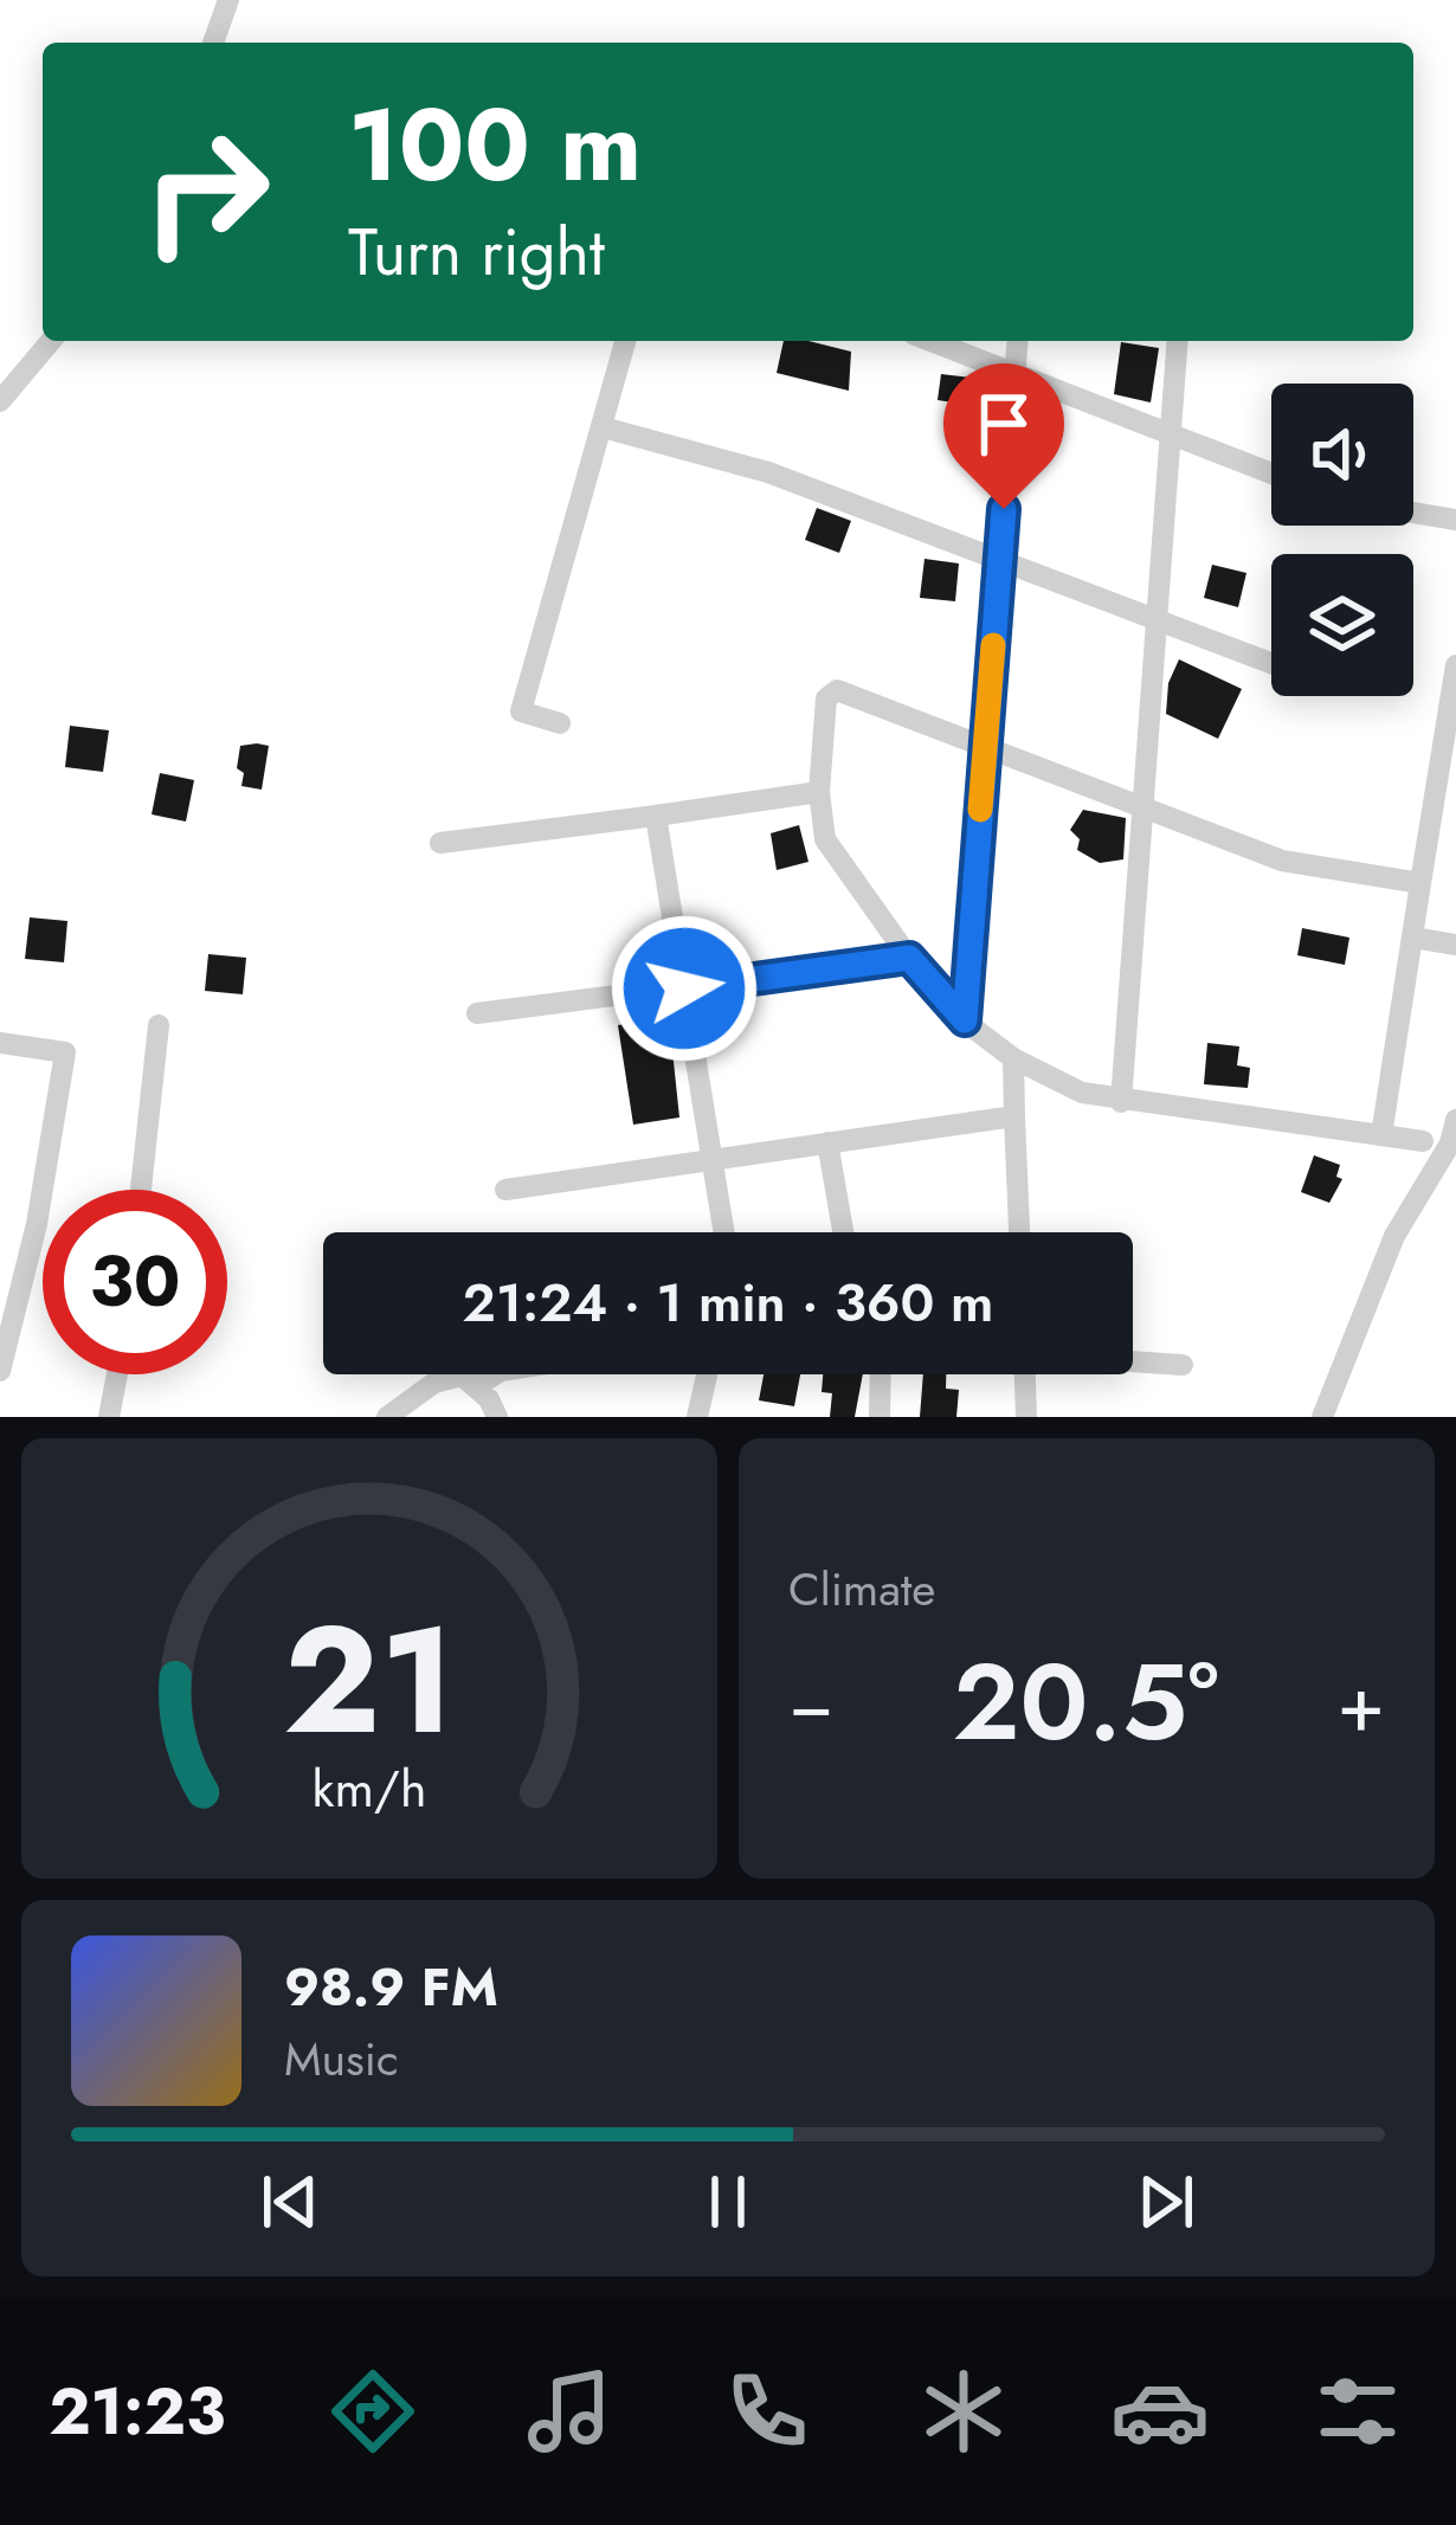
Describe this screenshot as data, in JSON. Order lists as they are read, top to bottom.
{
  "page": {
    "turn": ["100 m", "Turn right"],
    "limit": "30",
    "trip": "21:24 · 1 min · 360 m",
    "tile": "Climate",
    "heat": ["−", "20.5°", "+"],
    "song": ["98.9 FM", "Music"],
    "tabs": "21:23",
    "gauge": ["21", "km/h"]
  }
}
